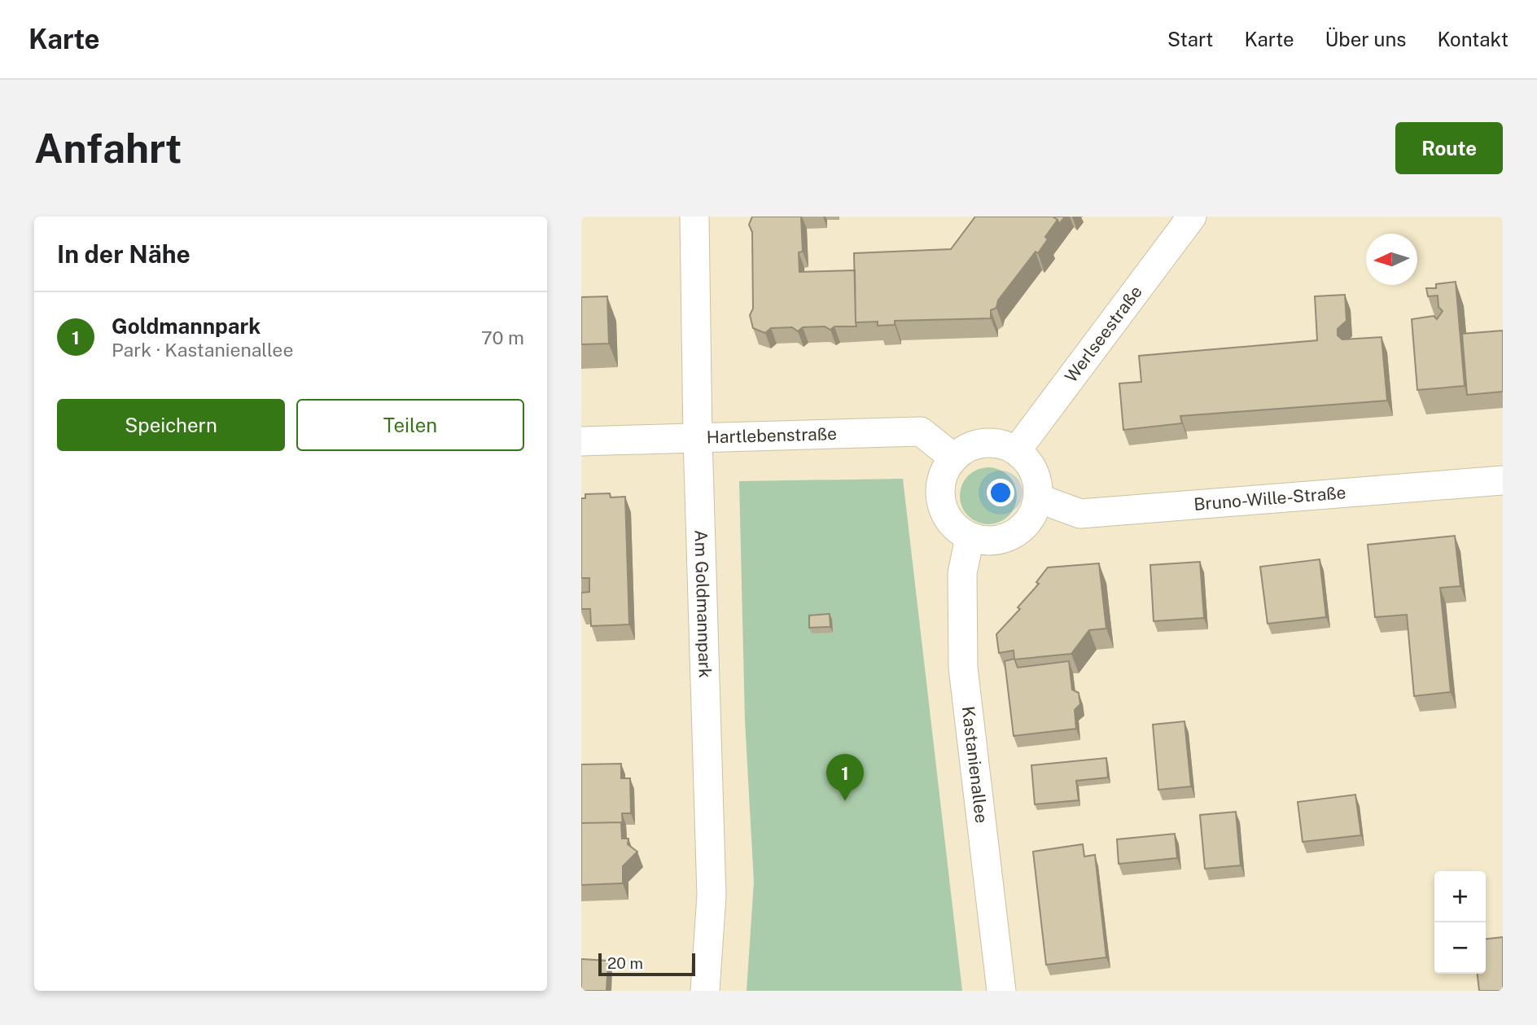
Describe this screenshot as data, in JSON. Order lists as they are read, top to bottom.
{
  "streets": {
    "street": [
      "Werlseestraße",
      "Hartlebenstraße",
      "Bruno-Wille-Straße",
      "Am Goldmannpark",
      "Kastanienallee"
    ]
  },
  "crossings": [
    ["Werlseestraße", "Hartlebenstraße"],
    ["Werlseestraße", "Bruno-Wille-Straße"],
    ["Werlseestraße", "Kastanienallee"],
    ["Hartlebenstraße", "Bruno-Wille-Straße"],
    ["Hartlebenstraße", "Am Goldmannpark"],
    ["Hartlebenstraße", "Kastanienallee"],
    ["Bruno-Wille-Straße", "Kastanienallee"]
  ],
  "scale_bar": "20 m",
  "north": "left",
  "page": {
    "header": "Karte",
    "nav": [
      "Start",
      "Karte",
      "Über uns",
      "Kontakt"
    ],
    "buttons": [
      "Route",
      ["Speichern", "Teilen"]
    ],
    "title": "Anfahrt",
    "heading": "In der Nähe",
    "list": [
      {
        "mark": "1",
        "name": "Goldmannpark",
        "note": "Park · Kastanienallee",
        "value": "70 m"
      }
    ],
    "pins": "1",
    "map_buttons": ["+", "−"],
    "scale": "20 m"
  }
}
